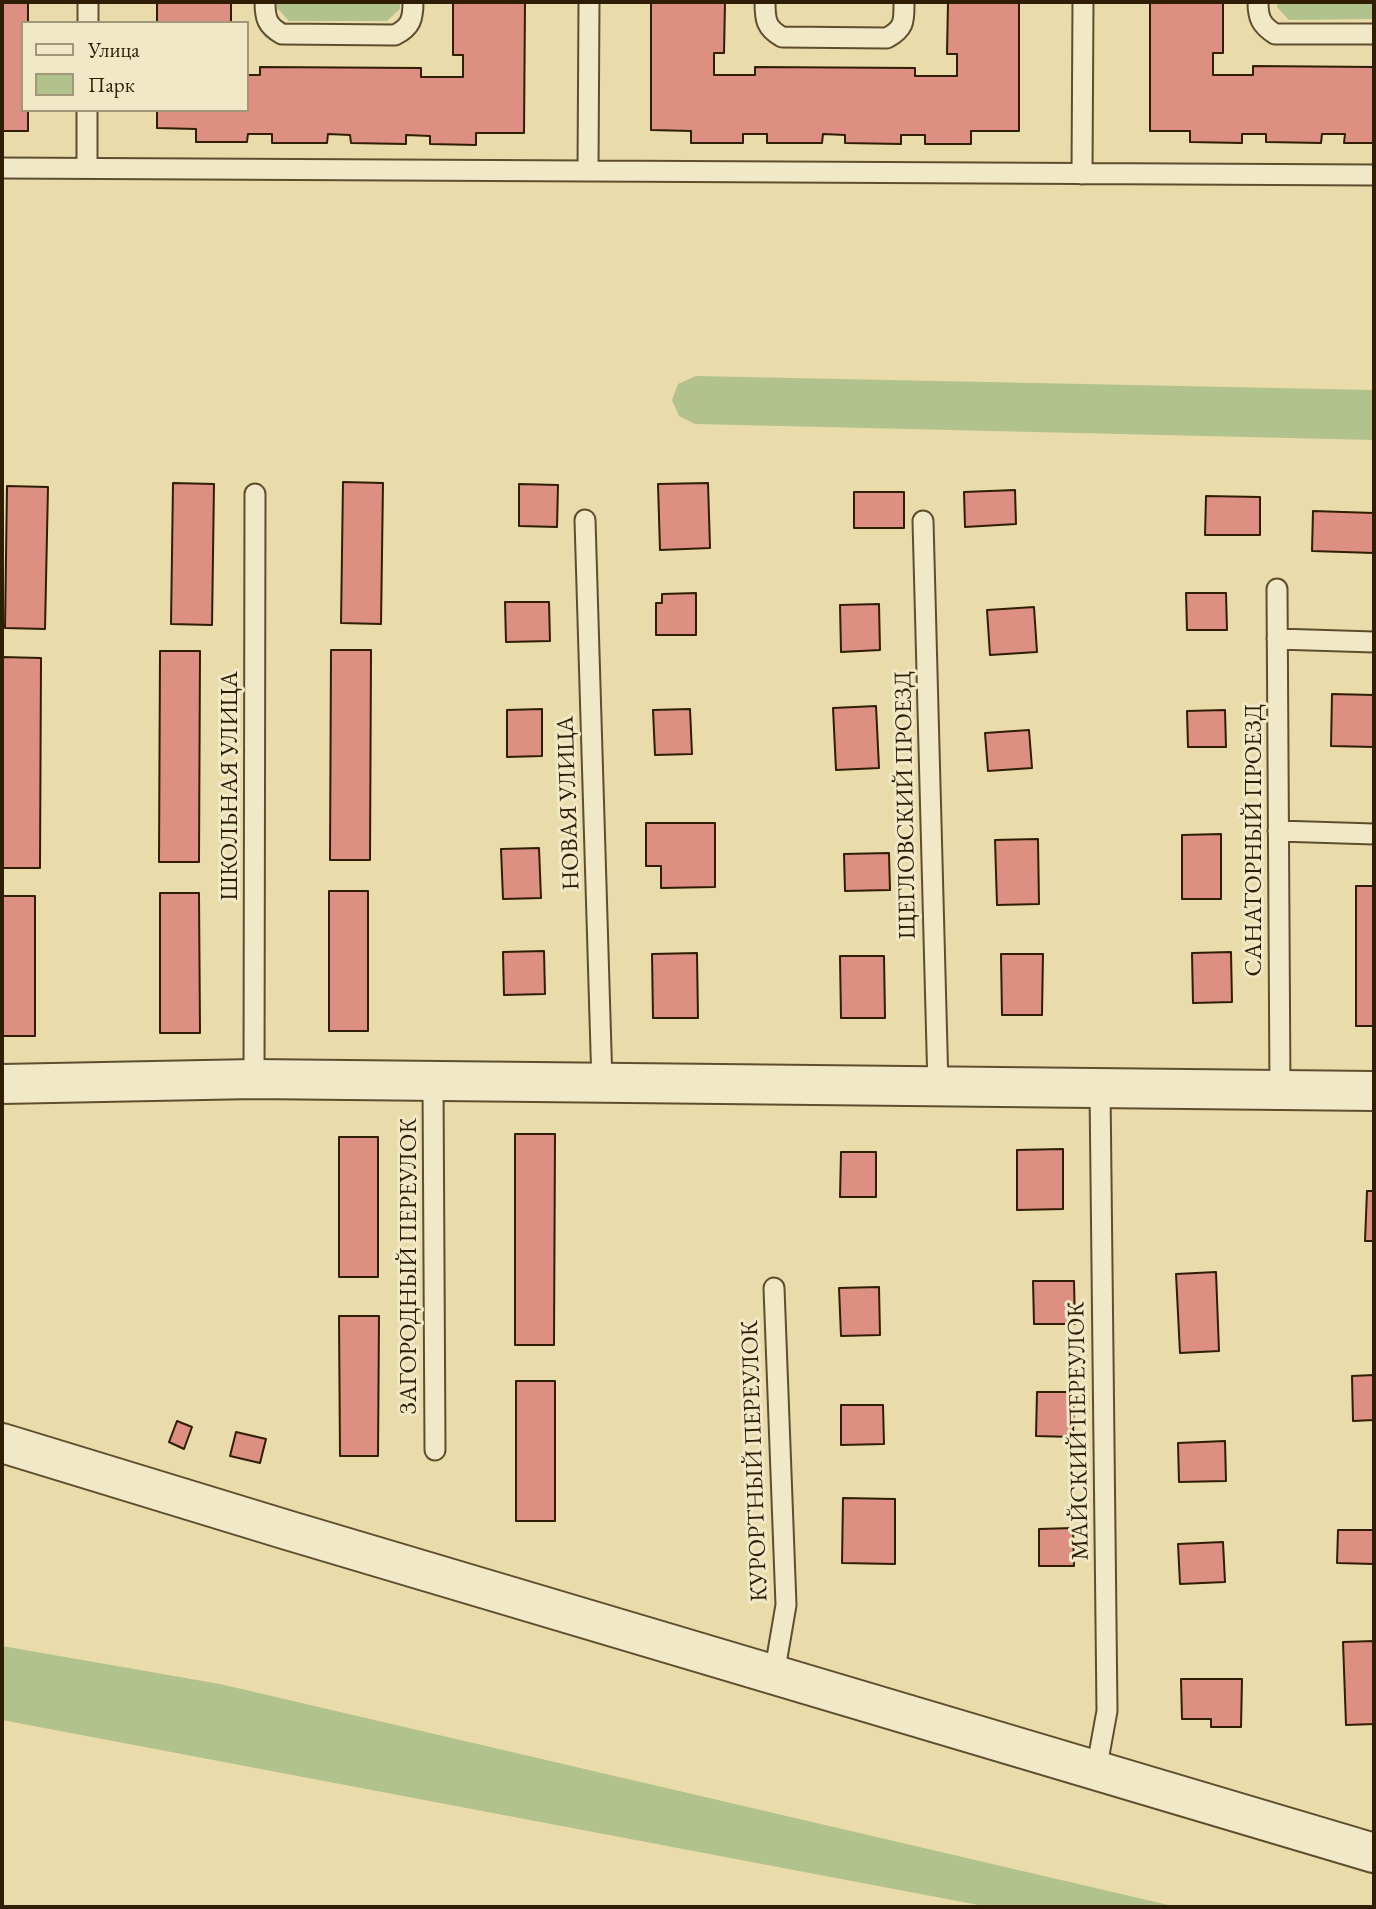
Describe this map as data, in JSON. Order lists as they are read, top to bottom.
{
  "streets": {
    "lane": [
      "ШКОЛЬНАЯ УЛИЦА",
      "НОВАЯ УЛИЦА",
      "ЩЕГЛОВСКИЙ ПРОЕЗД",
      "САНАТОРНЫЙ ПРОЕЗД",
      "ЗАГОРОДНЫЙ ПЕРЕУЛОК",
      "МАЙСКИЙ ПЕРЕУЛОК",
      "КУРОРТНЫЙ ПЕРЕУЛОК"
    ]
  },
  "legend": ["Улица", "Парк"]
}
